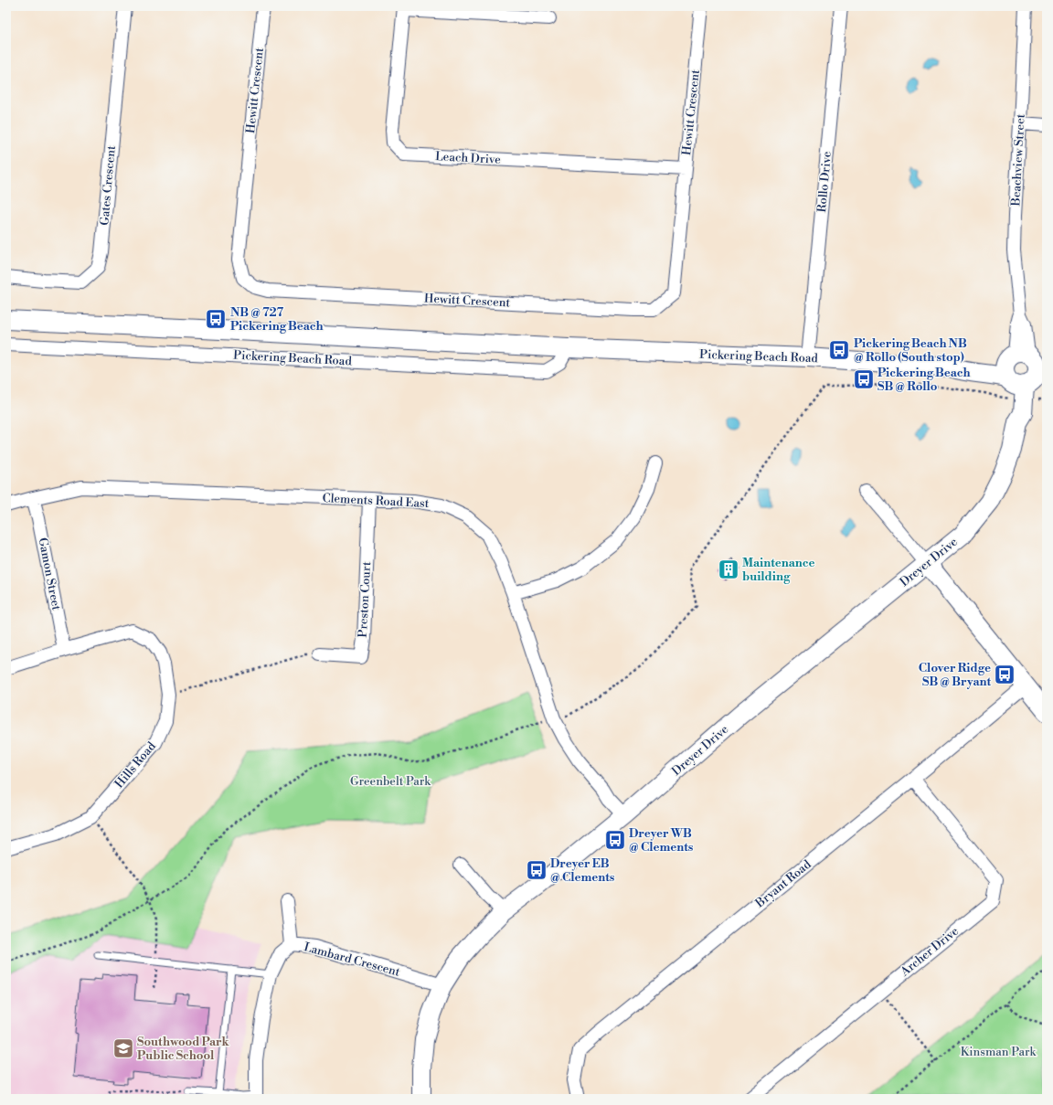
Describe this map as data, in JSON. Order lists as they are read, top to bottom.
{
  "streets": {
    "street": [
      "Hewitt Crescent",
      "Leach Drive",
      "Beachview Street",
      "Rollo Drive",
      "Gates Crescent",
      "Pickering Beach Road",
      "Clements Road East",
      "Dreyer Drive",
      "Gamon Street",
      "Preston Court",
      "Hills Road",
      "Bryant Road",
      "Archer Drive",
      "Lambard Crescent"
    ]
  },
  "crossings": [
    ["Hewitt Crescent", "Leach Drive"],
    ["Beachview Street", "Pickering Beach Road"],
    ["Beachview Street", "Dreyer Drive"],
    ["Rollo Drive", "Pickering Beach Road"],
    ["Pickering Beach Road", "Dreyer Drive"],
    ["Clements Road East", "Dreyer Drive"],
    ["Clements Road East", "Gamon Street"],
    ["Clements Road East", "Preston Court"],
    ["Dreyer Drive", "Lambard Crescent"],
    ["Gamon Street", "Hills Road"],
    ["Bryant Road", "Archer Drive"]
  ],
  "parks": ["Greenbelt Park", "Kinsman Park"],
  "places": {
    "bus stop": [
      "NB @ 727 Pickering Beach",
      "Pickering Beach NB @ Rollo (South stop)",
      "Pickering Beach SB @ Rollo",
      "Clover Ridge SB @ Bryant",
      "Dreyer WB @ Clements",
      "Dreyer EB @ Clements"
    ],
    "building": ["Maintenance building"],
    "school or university": ["Southwood Park Public School"]
  }
}
